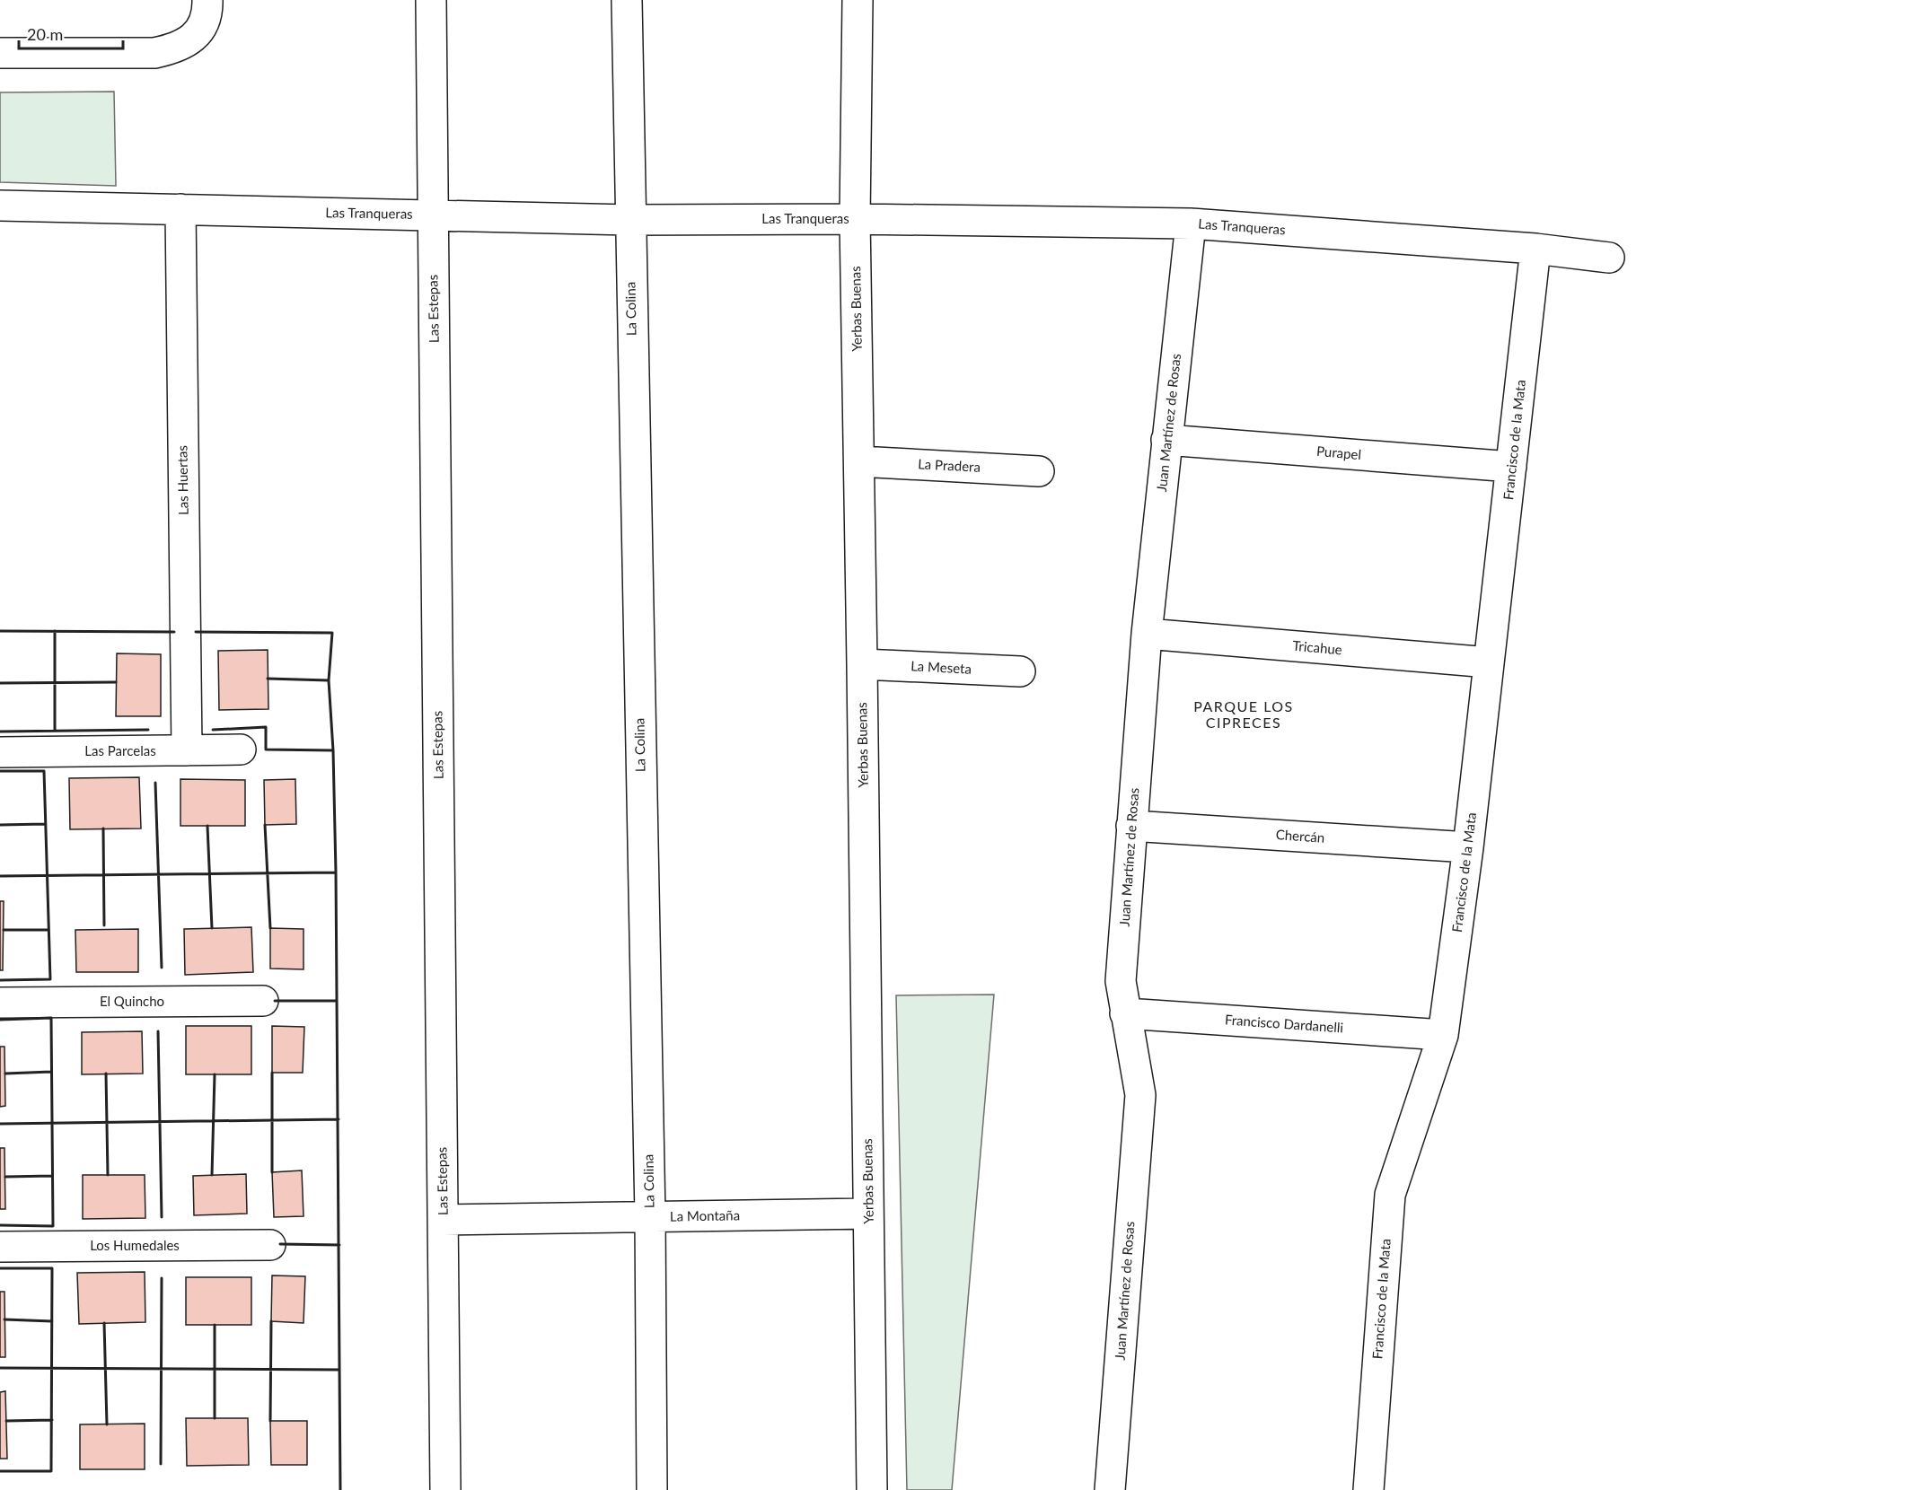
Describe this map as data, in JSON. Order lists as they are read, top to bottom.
{
  "streets": {
    "street": [
      "Las Tranqueras",
      "Las Estepas",
      "La Colina",
      "Yerbas Buenas",
      "Juan Martínez de Rosas",
      "Francisco de la Mata",
      "Purapel",
      "La Pradera",
      "Las Huertas",
      "Tricahue",
      "La Meseta",
      "Las Parcelas",
      "Chercán",
      "El Quincho",
      "Francisco Dardanelli",
      "La Montaña",
      "Los Humedales"
    ]
  },
  "crossings": [
    ["Las Tranqueras", "Las Estepas"],
    ["Las Tranqueras", "La Colina"],
    ["Las Tranqueras", "Yerbas Buenas"],
    ["Las Tranqueras", "Juan Martínez de Rosas"],
    ["Las Tranqueras", "Francisco de la Mata"],
    ["Las Tranqueras", "Las Huertas"],
    ["Las Estepas", "La Montaña"],
    ["La Colina", "La Montaña"],
    ["Yerbas Buenas", "La Pradera"],
    ["Yerbas Buenas", "La Meseta"],
    ["Yerbas Buenas", "La Montaña"],
    ["Juan Martínez de Rosas", "Purapel"],
    ["Juan Martínez de Rosas", "Tricahue"],
    ["Juan Martínez de Rosas", "Chercán"],
    ["Juan Martínez de Rosas", "Francisco Dardanelli"],
    ["Francisco de la Mata", "Purapel"],
    ["Francisco de la Mata", "Tricahue"],
    ["Francisco de la Mata", "Chercán"],
    ["Francisco de la Mata", "Francisco Dardanelli"],
    ["Las Huertas", "Las Parcelas"]
  ],
  "districts": ["PARQUE LOS CIPRECES"],
  "scale_bar": "20 m"
}
